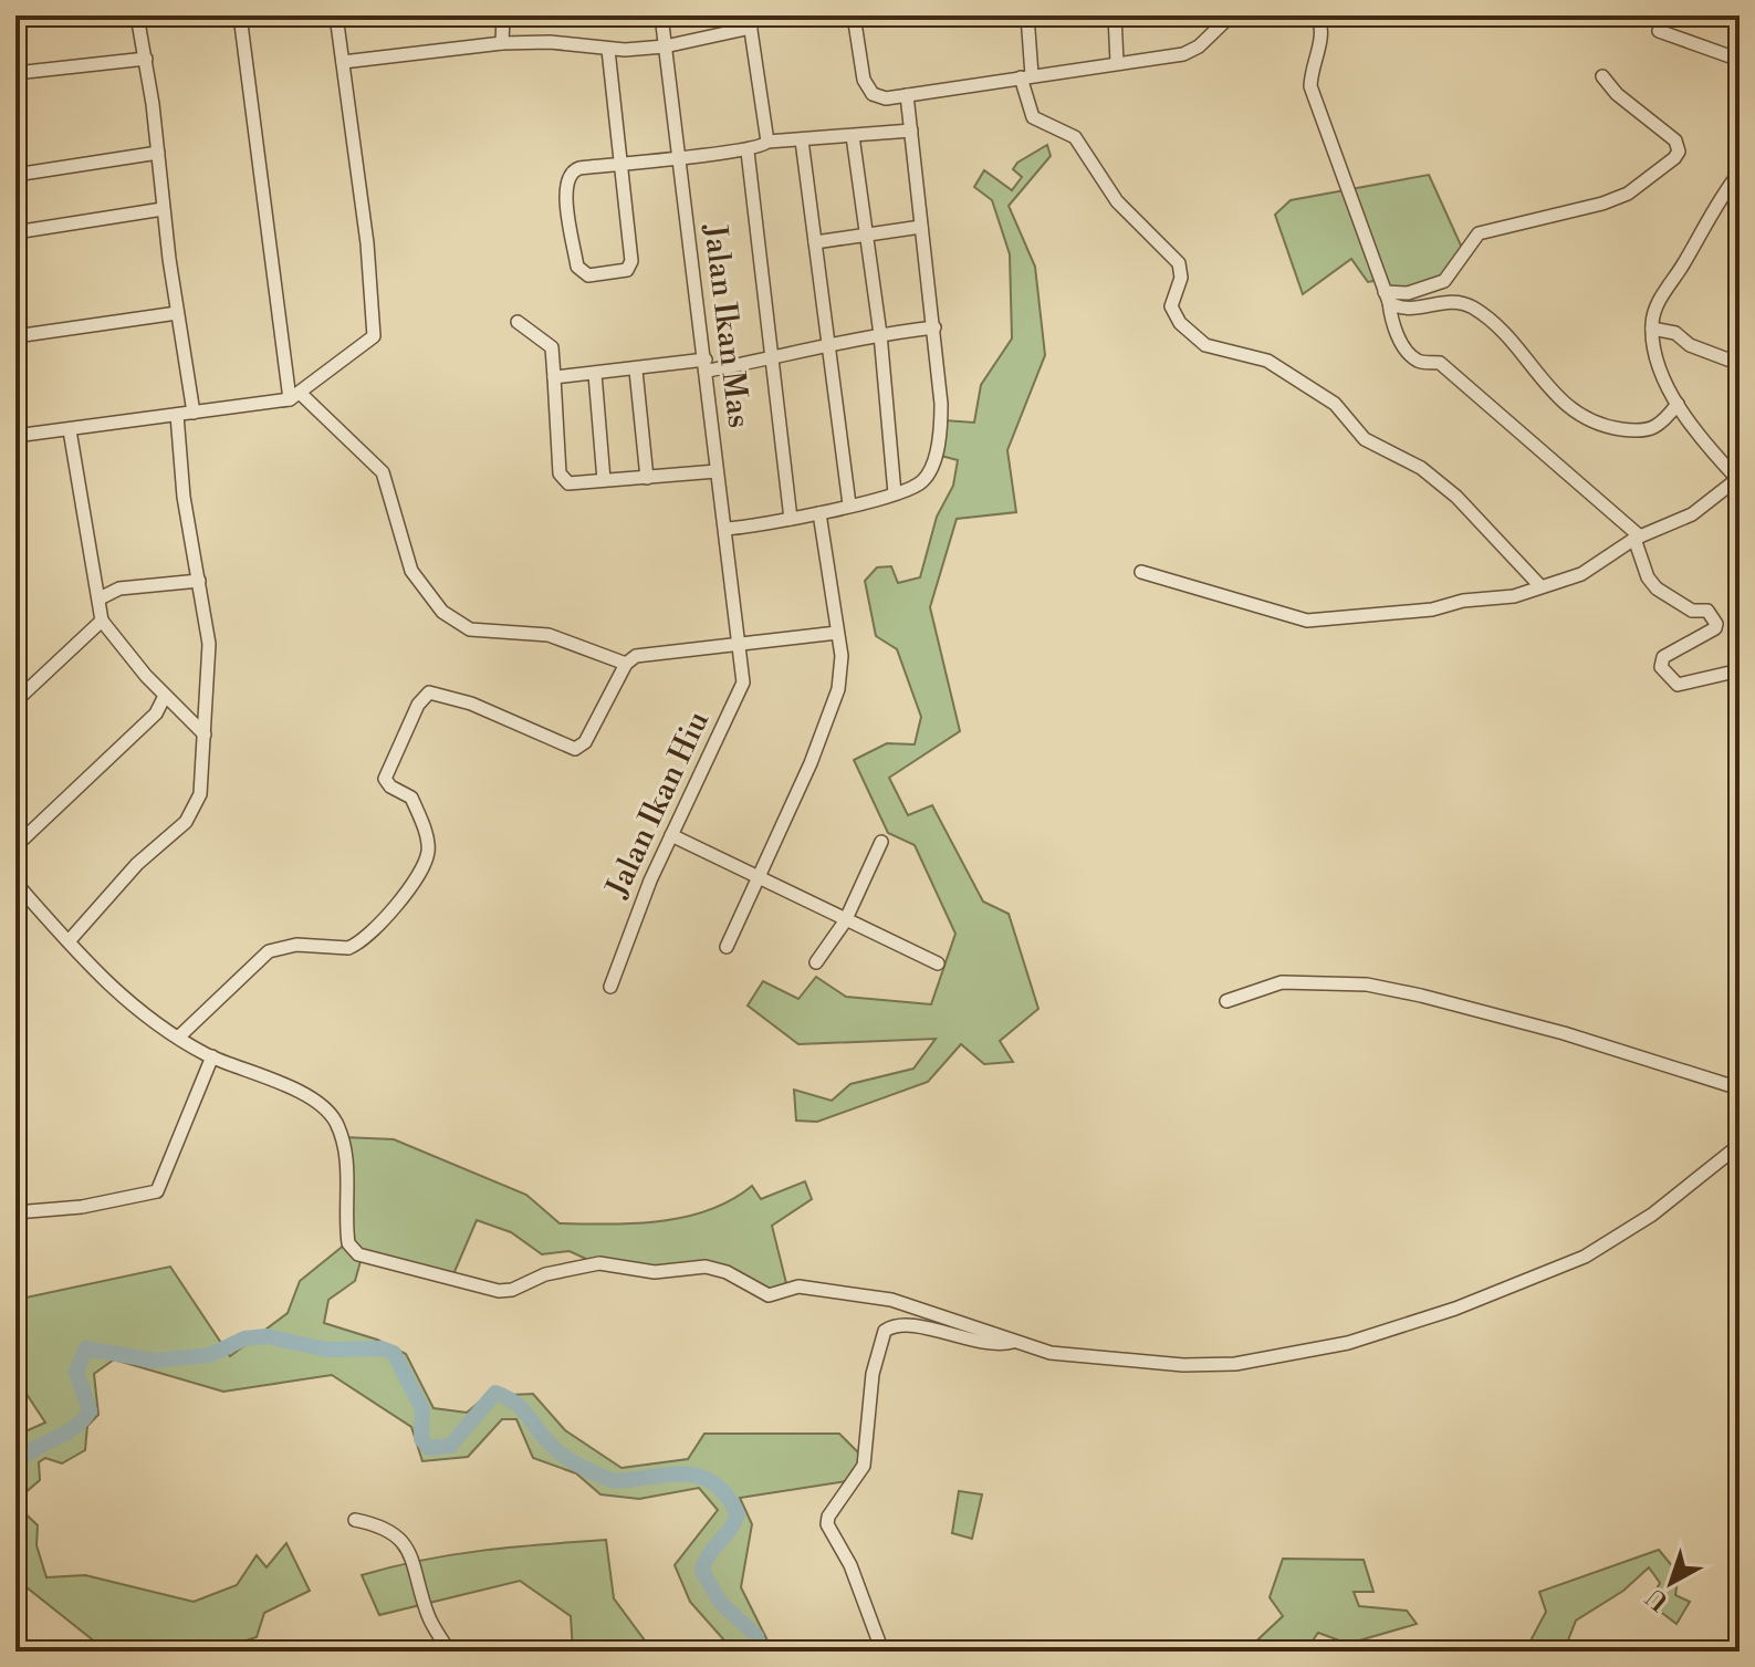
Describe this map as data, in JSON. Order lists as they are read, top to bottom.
{
  "streets": {
    "street": ["Jalan Ikan Mas", "Jalan Ikan Hiu"]
  },
  "crossings": [
    ["Jalan Ikan Mas", "Jalan Ikan Hiu"]
  ],
  "north": "bottom left"
}
